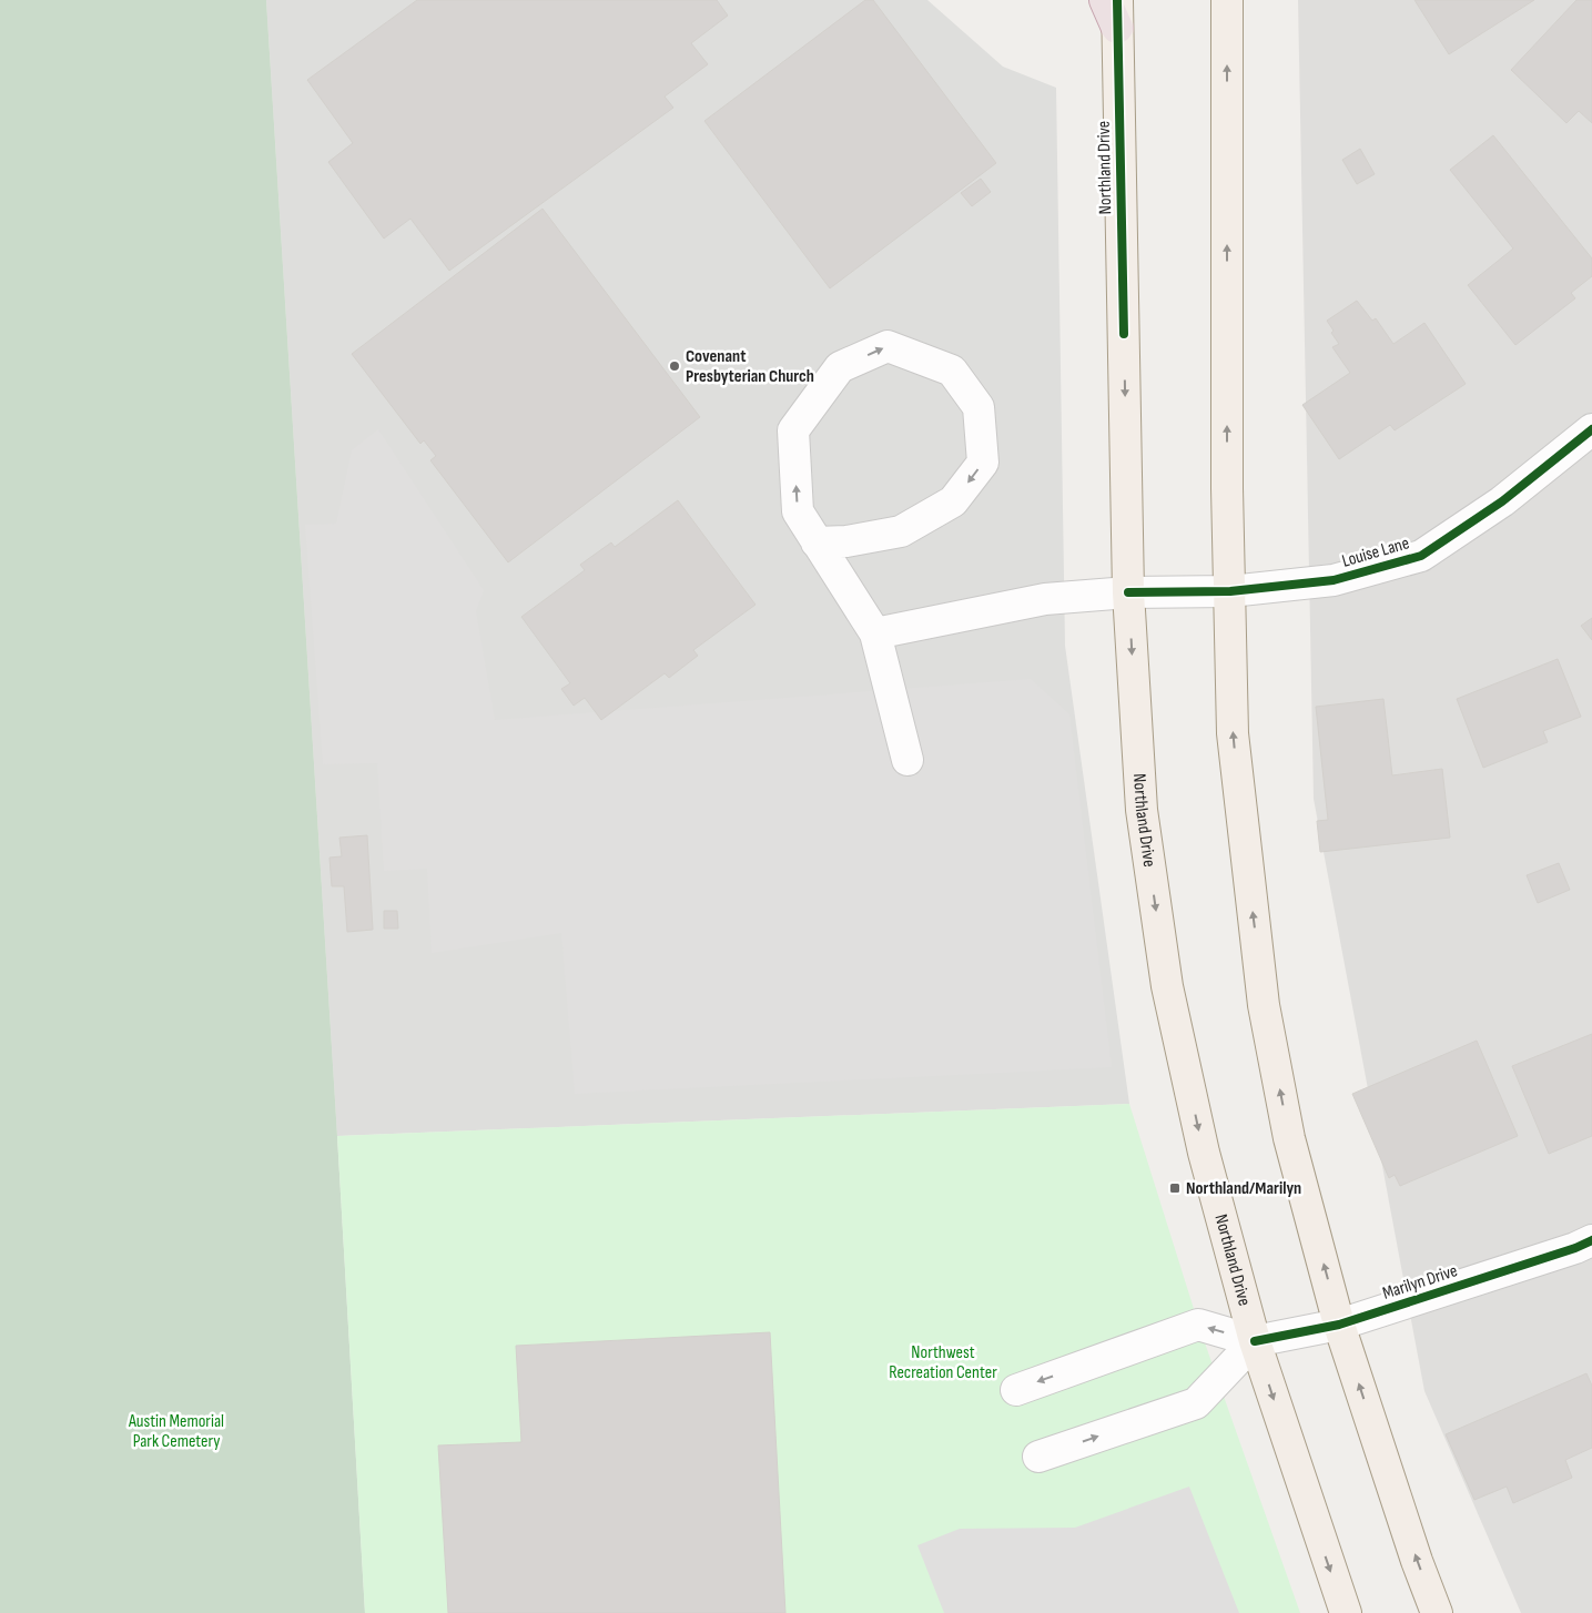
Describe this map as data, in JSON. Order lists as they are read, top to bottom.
{
  "streets": {
    "main road": ["Northland Drive"],
    "street": ["Louise Lane", "Marilyn Drive"]
  },
  "crossings": [
    ["Northland Drive", "Louise Lane"],
    ["Northland Drive", "Marilyn Drive"]
  ],
  "parks": ["Northwest Recreation Center", "Austin Memorial Park Cemetery"],
  "places": {
    "other": ["Covenant Presbyterian Church"],
    "transit": ["Northland/Marilyn"]
  }
}
